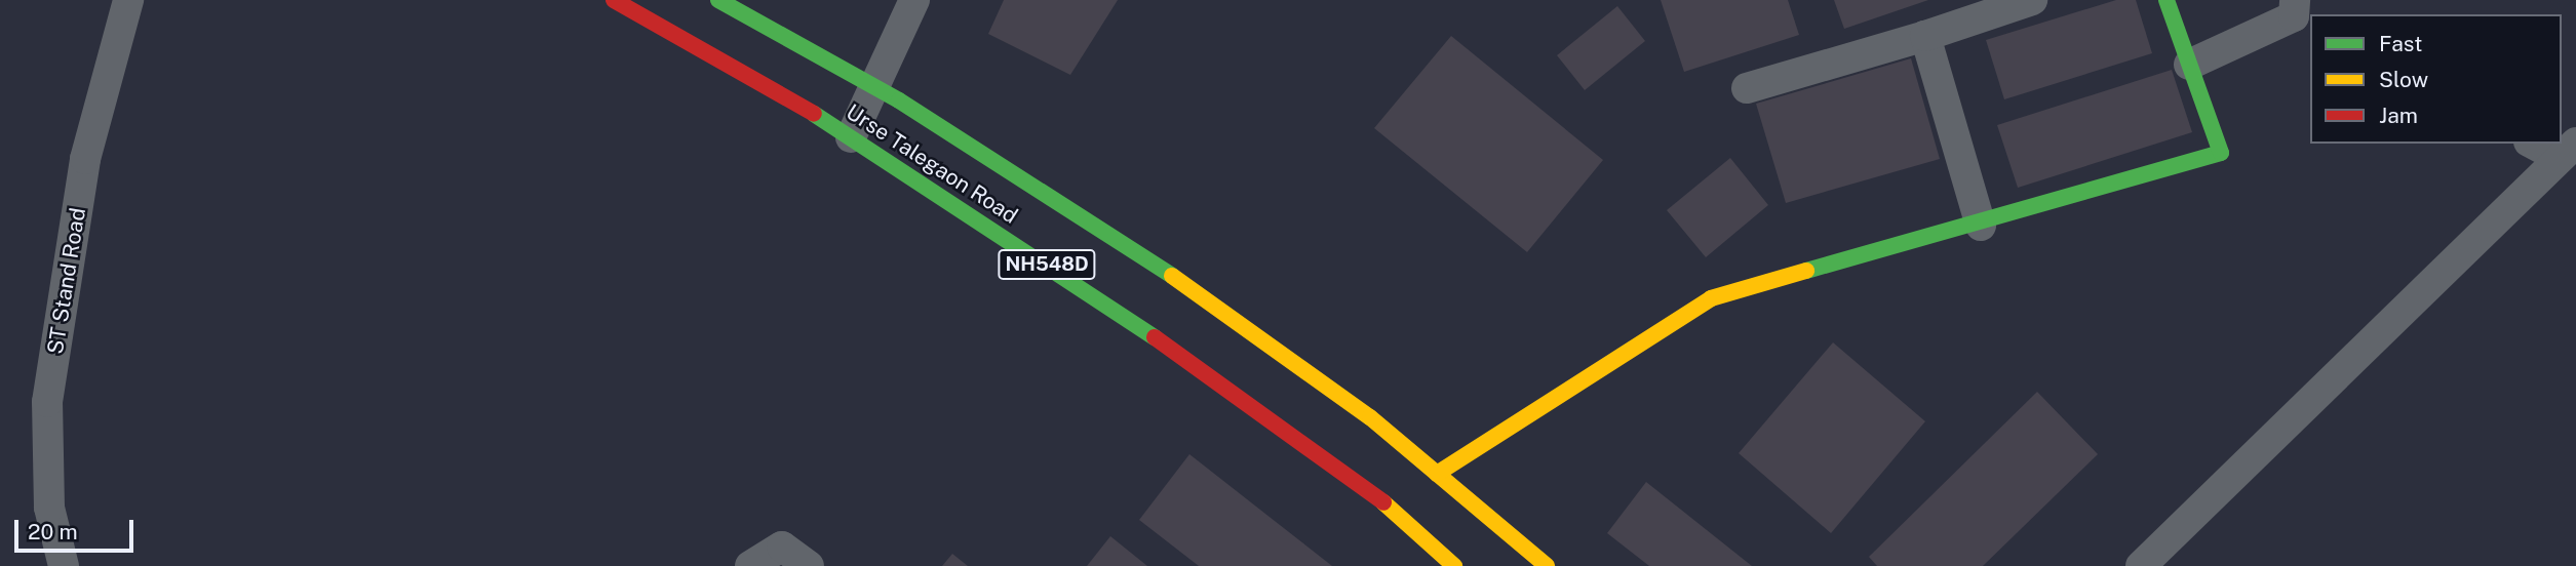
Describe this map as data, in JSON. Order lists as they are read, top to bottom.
{
  "streets": {
    "main road": ["Urse Talegaon Road", "NH548D"],
    "street": ["ST Stand Road"]
  },
  "legend": ["Fast", "Slow", "Jam"],
  "scale_bar": "20 m"
}
